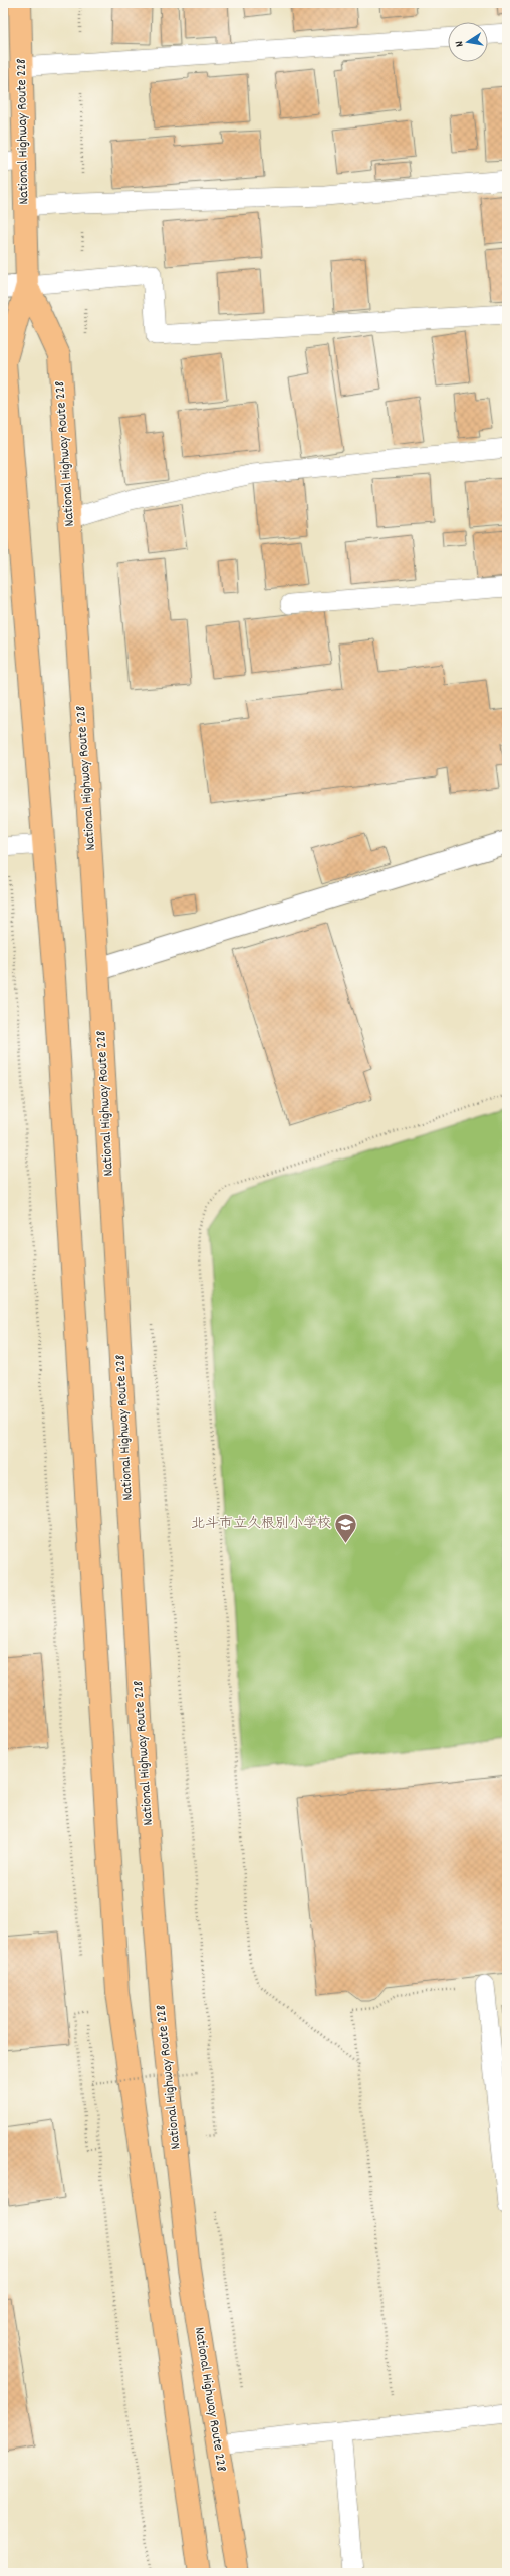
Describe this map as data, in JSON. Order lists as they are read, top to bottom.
{
  "streets": {
    "highway": ["National Highway Route 228"]
  },
  "places": {
    "school or university": ["北斗市立久根別小学校"]
  },
  "north": "left"
}
